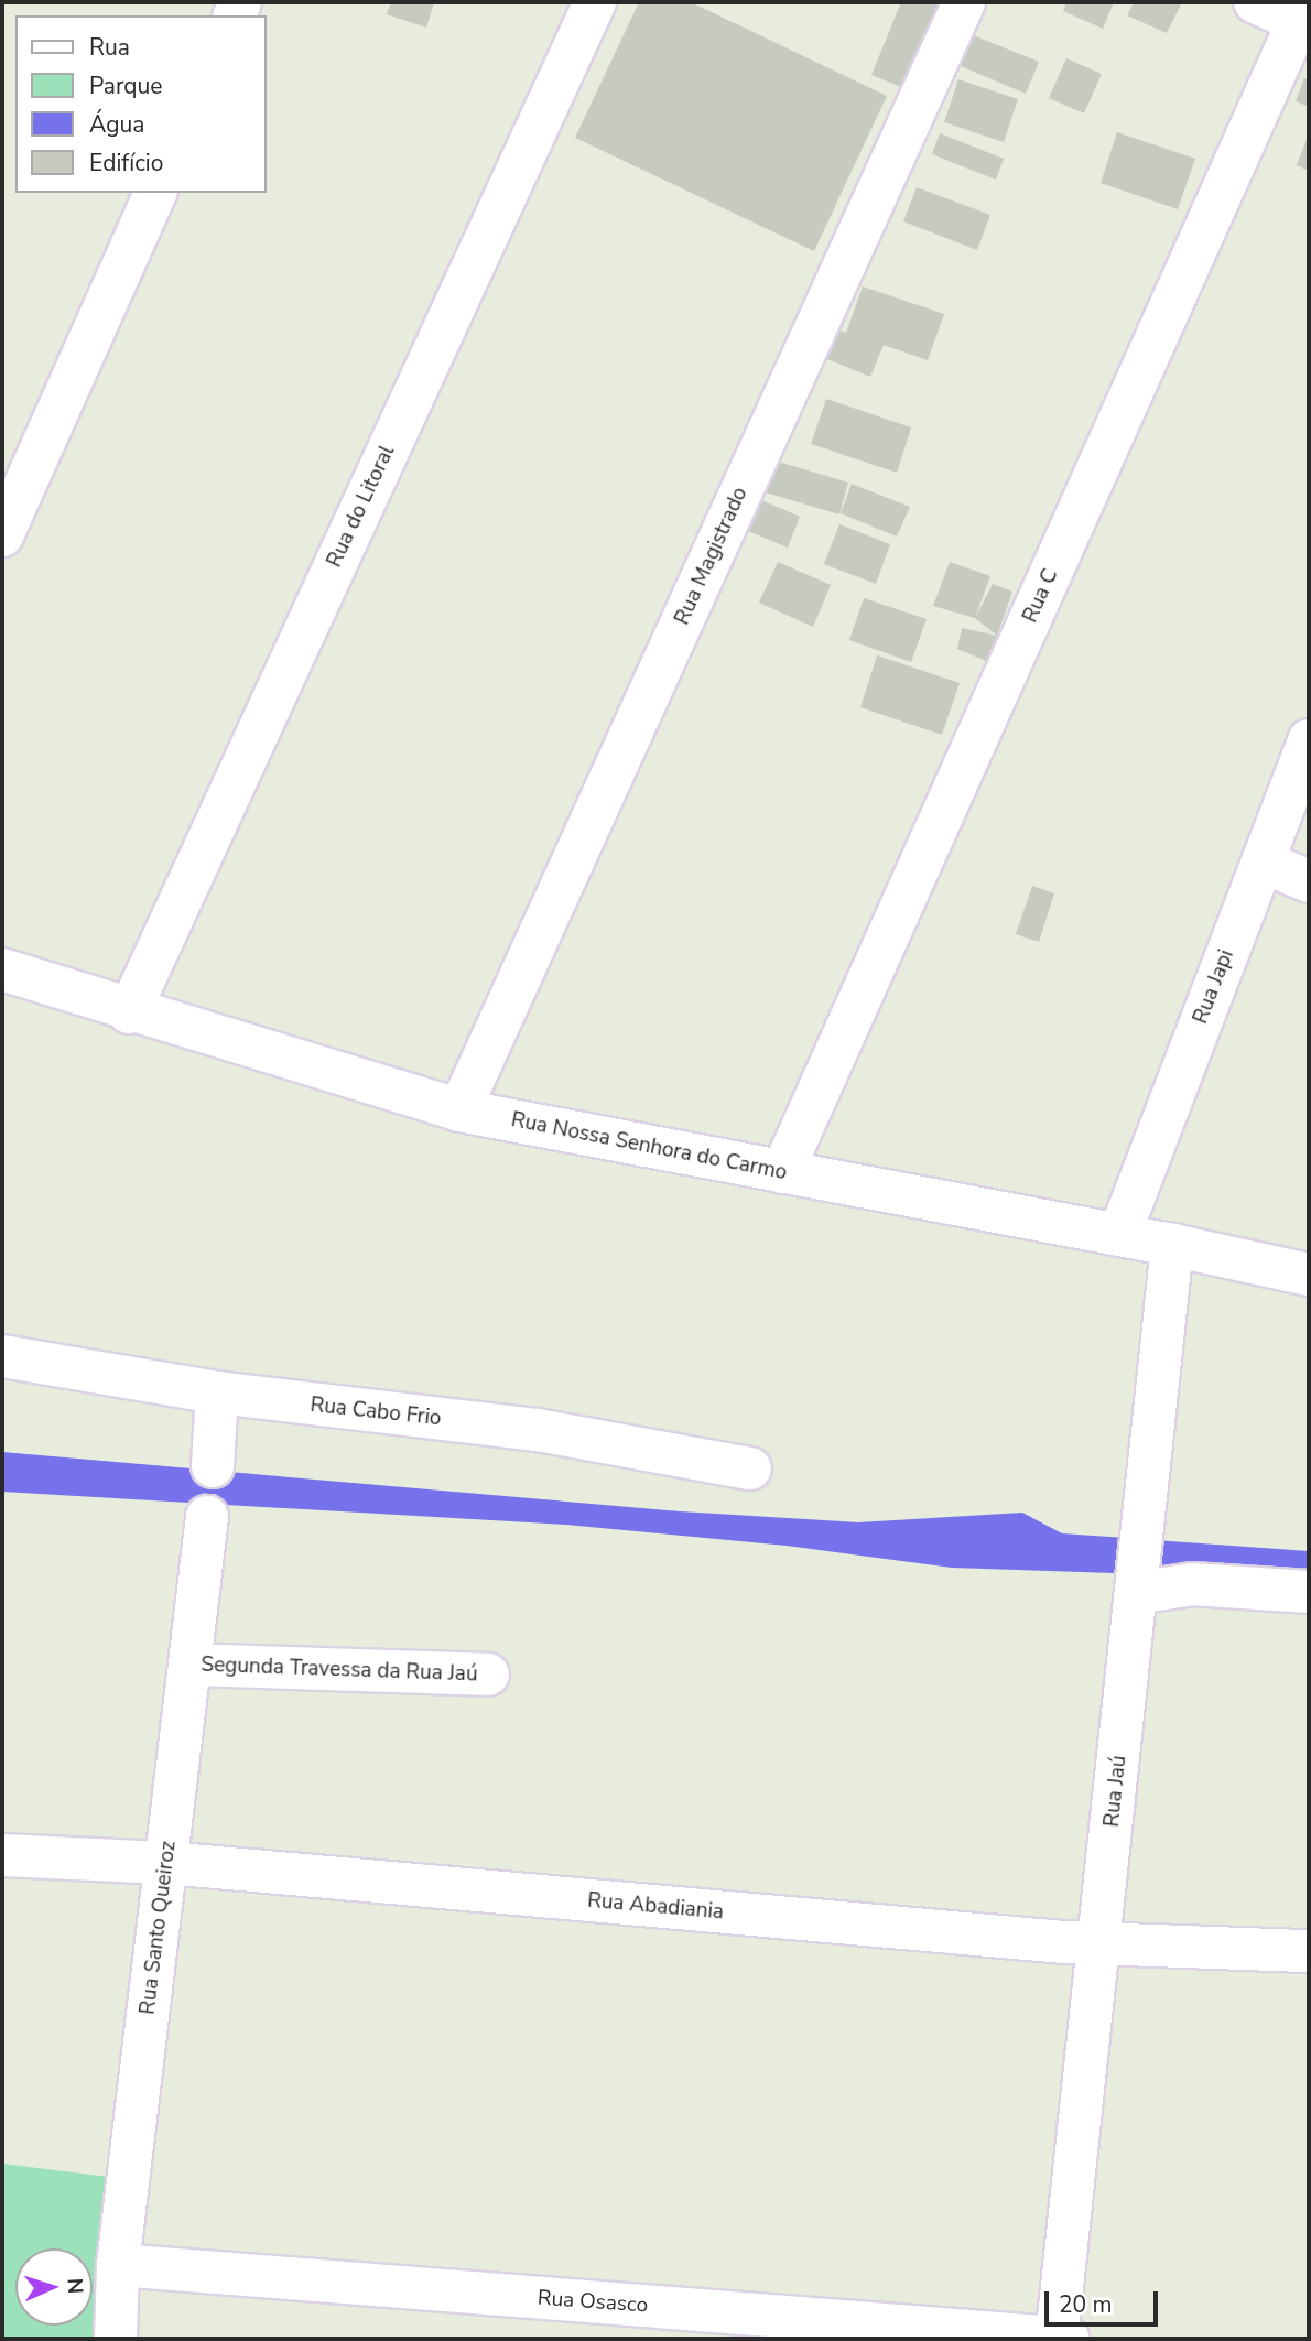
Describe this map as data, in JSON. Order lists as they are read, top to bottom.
{
  "streets": {
    "street": [
      "Rua do Litoral",
      "Rua Magistrado",
      "Rua C",
      "Rua Japi",
      "Rua Nossa Senhora do Carmo",
      "Rua Cabo Frio",
      "Segunda Travessa da Rua Jaú",
      "Rua Jaú",
      "Rua Abadiania",
      "Rua Santo Queiroz",
      "Rua Osasco"
    ]
  },
  "crossings": [
    ["Rua do Litoral", "Rua Nossa Senhora do Carmo"],
    ["Rua Magistrado", "Rua Nossa Senhora do Carmo"],
    ["Rua C", "Rua Nossa Senhora do Carmo"],
    ["Rua Japi", "Rua Nossa Senhora do Carmo"],
    ["Rua Nossa Senhora do Carmo", "Rua Jaú"],
    ["Segunda Travessa da Rua Jaú", "Rua Santo Queiroz"],
    ["Rua Jaú", "Rua Abadiania"],
    ["Rua Jaú", "Rua Osasco"],
    ["Rua Abadiania", "Rua Santo Queiroz"],
    ["Rua Santo Queiroz", "Rua Osasco"]
  ],
  "legend": [
    "Rua",
    "Parque",
    "Água",
    "Edifício"
  ],
  "scale_bar": "20 m",
  "north": "right"
}
